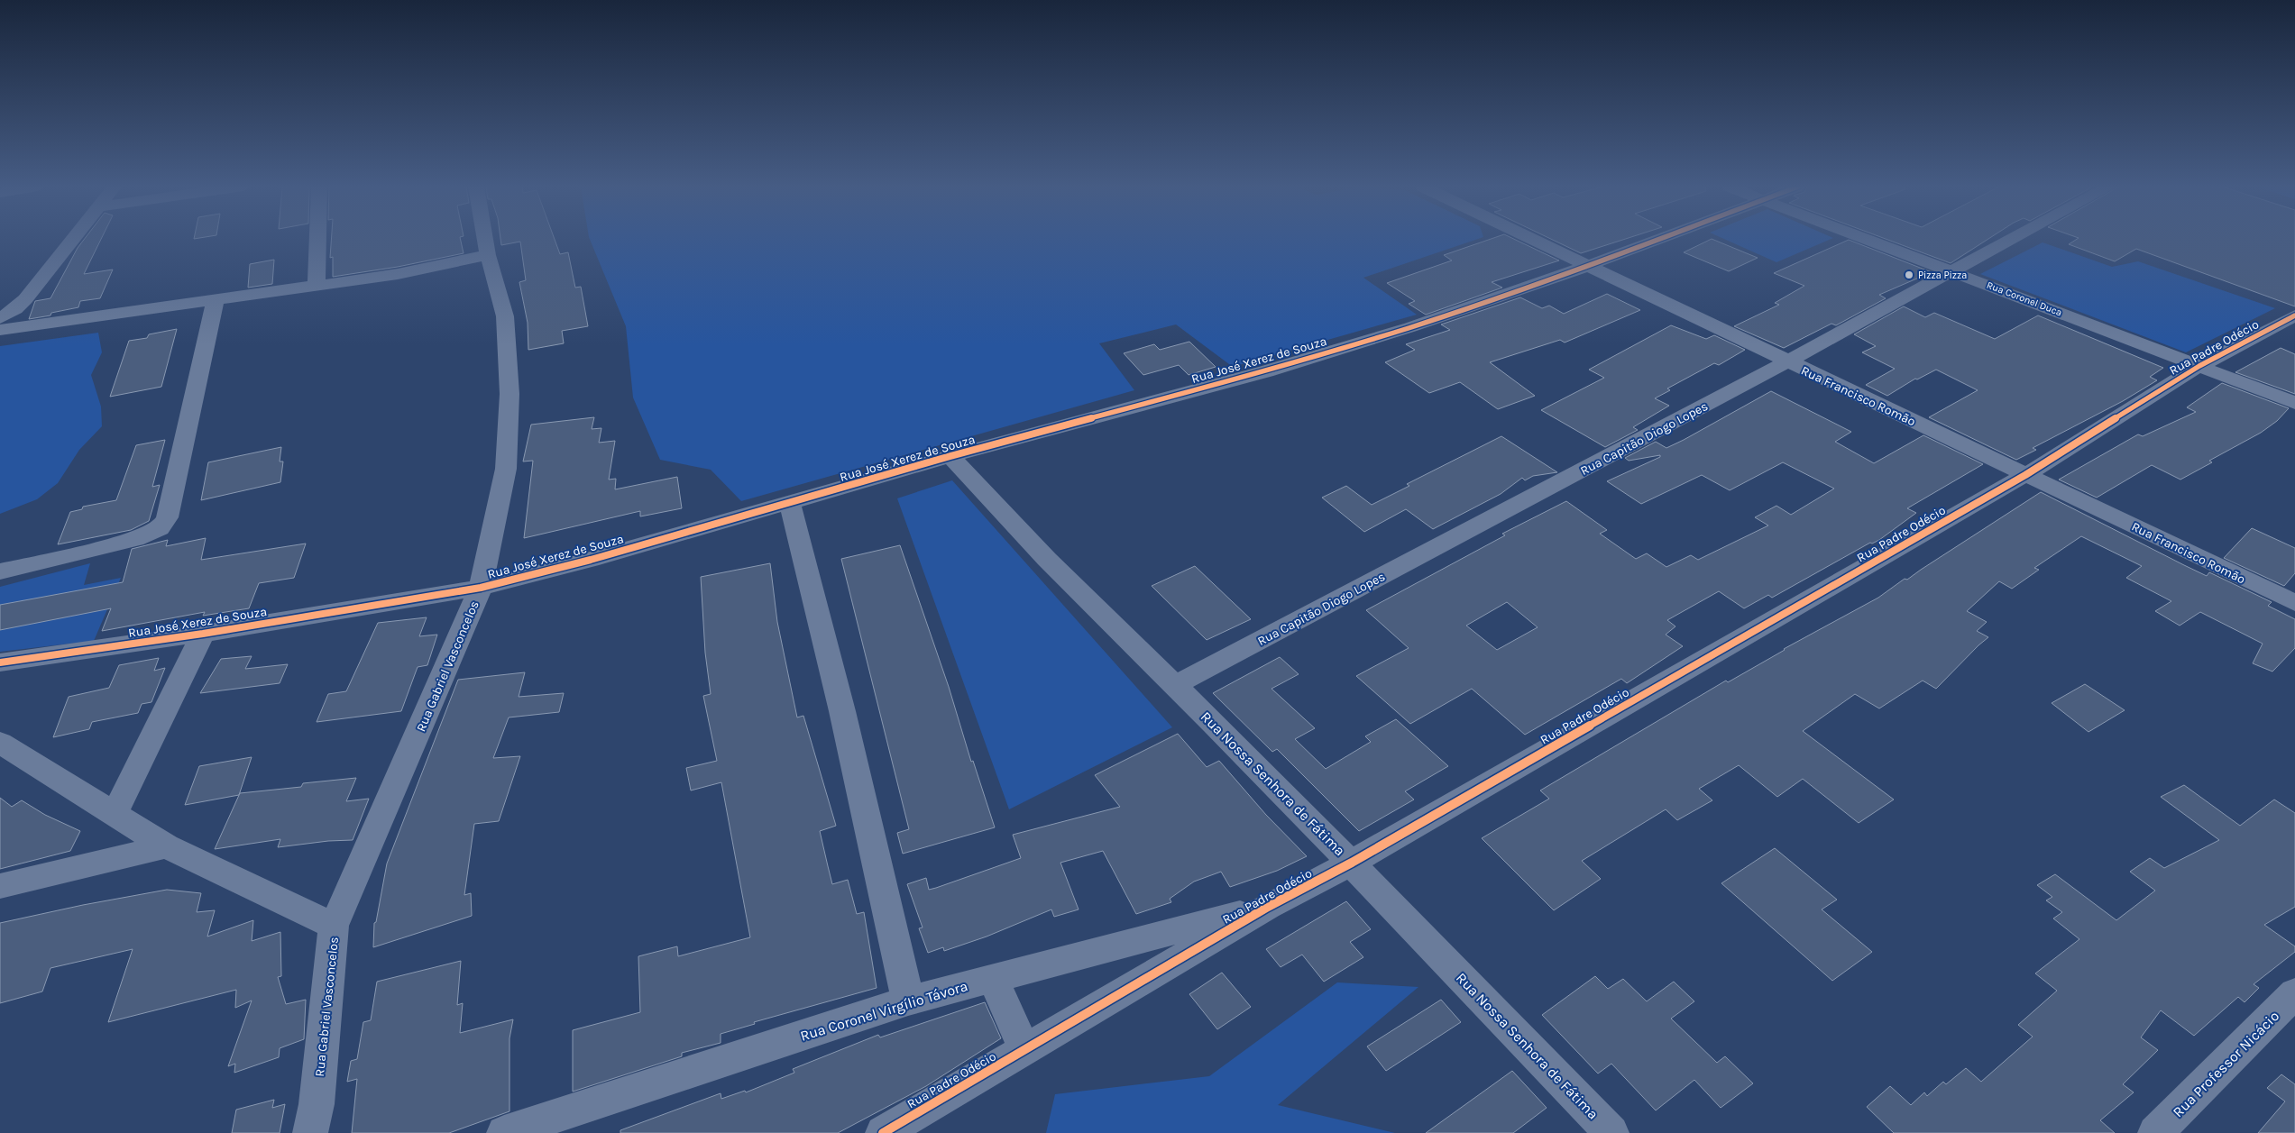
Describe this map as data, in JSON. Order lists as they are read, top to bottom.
{
  "streets": {
    "street": [
      "Rua Coronel Duca",
      "Rua Padre Odécio",
      "Rua José Xerez de Souza",
      "Rua Francisco Romão",
      "Rua Capitão Diogo Lopes",
      "Rua Gabriel Vasconcelos",
      "Rua Nossa Senhora de Fátima",
      "Rua Coronel Virgílio Távora",
      "Rua Professor Nicácio"
    ]
  },
  "crossings": [
    ["Rua Coronel Duca", "Rua Padre Odécio"],
    ["Rua Coronel Duca", "Rua Capitão Diogo Lopes"],
    ["Rua Padre Odécio", "Rua Francisco Romão"],
    ["Rua Padre Odécio", "Rua Nossa Senhora de Fátima"],
    ["Rua Padre Odécio", "Rua Coronel Virgílio Távora"],
    ["Rua José Xerez de Souza", "Rua Francisco Romão"],
    ["Rua José Xerez de Souza", "Rua Gabriel Vasconcelos"],
    ["Rua José Xerez de Souza", "Rua Nossa Senhora de Fátima"],
    ["Rua Francisco Romão", "Rua Capitão Diogo Lopes"],
    ["Rua Capitão Diogo Lopes", "Rua Nossa Senhora de Fátima"]
  ],
  "places": ["Pizza Pizza"]
}
